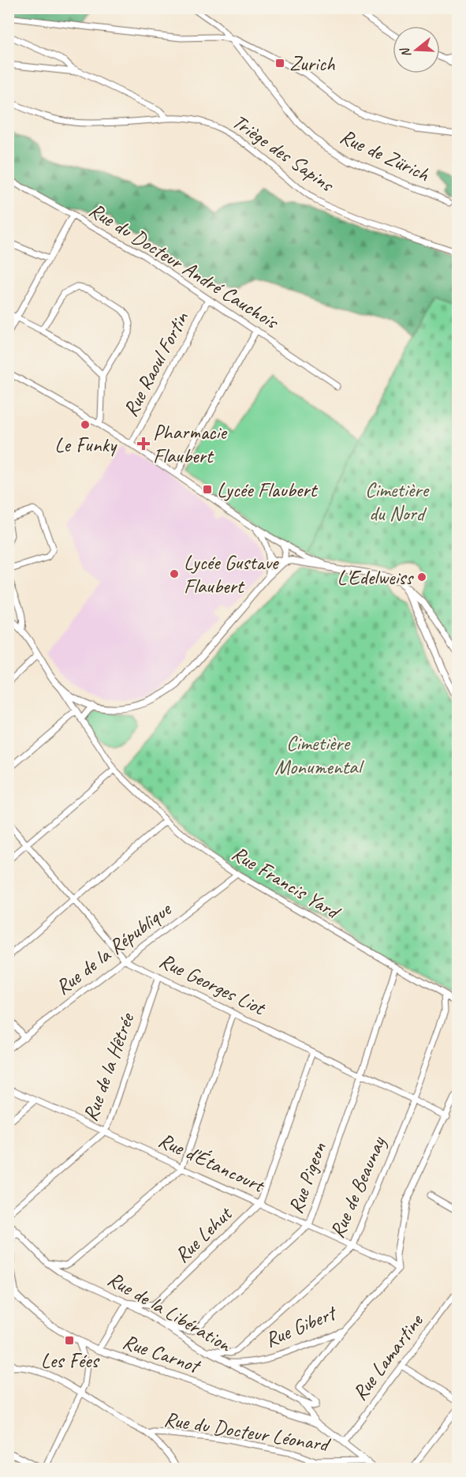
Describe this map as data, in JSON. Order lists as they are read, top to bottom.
{
  "streets": {
    "street": [
      "Triège des Sapins",
      "Rue de Zürich",
      "Rue du Docteur André Cauchois",
      "Rue Raoul Fortin",
      "Rue Francis Yard",
      "Rue de la République",
      "Rue Georges Liot",
      "Rue de la Hêtrée",
      "Rue d'Étancourt",
      "Rue Pigeon",
      "Rue de Beaunay",
      "Rue Lehut",
      "Rue de la Libération",
      "Rue Gibert",
      "Rue Carnot",
      "Rue Lamartine",
      "Rue du Docteur Léonard"
    ]
  },
  "crossings": [
    ["Rue du Docteur André Cauchois", "Rue Raoul Fortin"],
    ["Rue Francis Yard", "Rue de la République"],
    ["Rue Francis Yard", "Rue Pigeon"],
    ["Rue Francis Yard", "Rue de Beaunay"],
    ["Rue de la République", "Rue Georges Liot"],
    ["Rue Georges Liot", "Rue de la Hêtrée"],
    ["Rue Georges Liot", "Rue Pigeon"],
    ["Rue Georges Liot", "Rue de Beaunay"],
    ["Rue Georges Liot", "Rue Lehut"],
    ["Rue de la Hêtrée", "Rue d'Étancourt"],
    ["Rue d'Étancourt", "Rue Pigeon"],
    ["Rue d'Étancourt", "Rue de Beaunay"],
    ["Rue d'Étancourt", "Rue Lehut"],
    ["Rue d'Étancourt", "Rue Gibert"],
    ["Rue Pigeon", "Rue de la Libération"],
    ["Rue de Beaunay", "Rue de la Libération"],
    ["Rue Lehut", "Rue de la Libération"],
    ["Rue de la Libération", "Rue Gibert"],
    ["Rue de la Libération", "Rue Carnot"],
    ["Rue Carnot", "Rue Lamartine"],
    ["Rue Carnot", "Rue du Docteur Léonard"]
  ],
  "parks": ["Cimetière du Nord", "Cimetière Monumental"],
  "places": {
    "transit": ["Zurich", "Lycée Flaubert", "Les Fées"],
    "other": ["Le Funky", "Lycée Gustave Flaubert", "L'Edelweiss"],
    "health": ["Pharmacie Flaubert"]
  },
  "north": "left"
}
